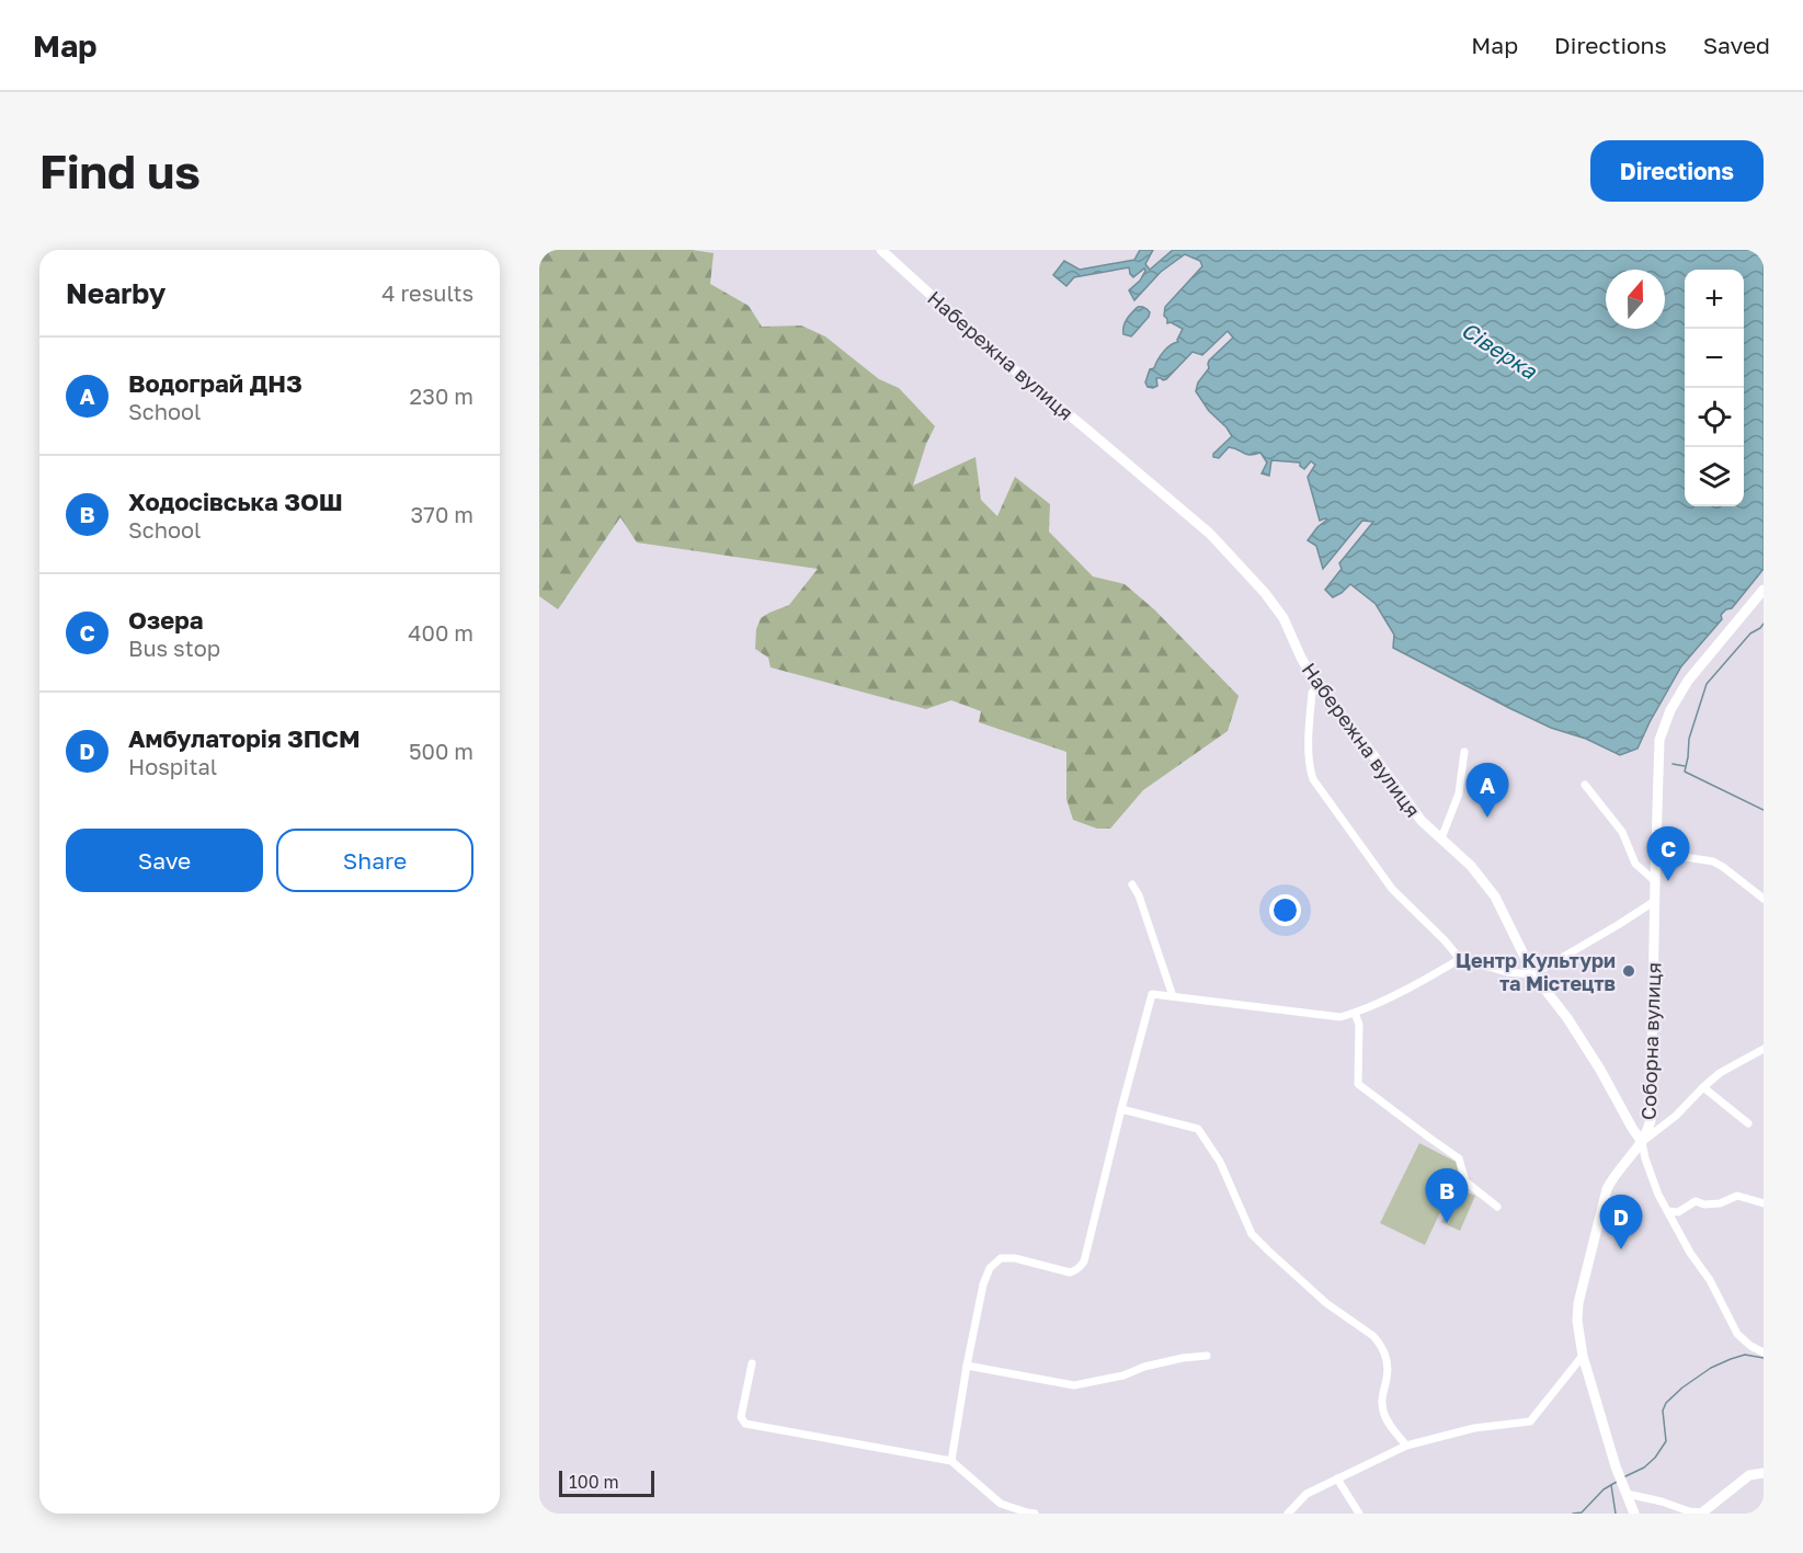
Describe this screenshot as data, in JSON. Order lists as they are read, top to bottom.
{
  "streets": {
    "street": ["Набережна вулиця", "Соборна вулиця"]
  },
  "crossings": [
    ["Набережна вулиця", "Соборна вулиця"]
  ],
  "water": ["Сіверка"],
  "places": ["Центр Культури та Містецтв"],
  "scale_bar": "100 m",
  "north": "top",
  "page": {
    "header": "Map",
    "nav": ["Map", "Directions", "Saved"],
    "buttons": [
      "Directions",
      ["Save", "Share"]
    ],
    "title": "Find us",
    "heading": ["Nearby", "4 results"],
    "map_buttons": ["+", "−"],
    "list": [
      {
        "mark": "A",
        "name": "Водограй ДНЗ",
        "note": "School",
        "value": "230 m"
      },
      {
        "mark": "B",
        "name": "Ходосівська ЗОШ",
        "note": "School",
        "value": "370 m"
      },
      {
        "mark": "C",
        "name": "Озера",
        "note": "Bus stop",
        "value": "400 m"
      },
      {
        "mark": "D",
        "name": "Амбулаторія ЗПСМ",
        "note": "Hospital",
        "value": "500 m"
      }
    ],
    "pins": [
      "A",
      "C",
      "B",
      "D"
    ],
    "scale": "100 m"
  }
}
